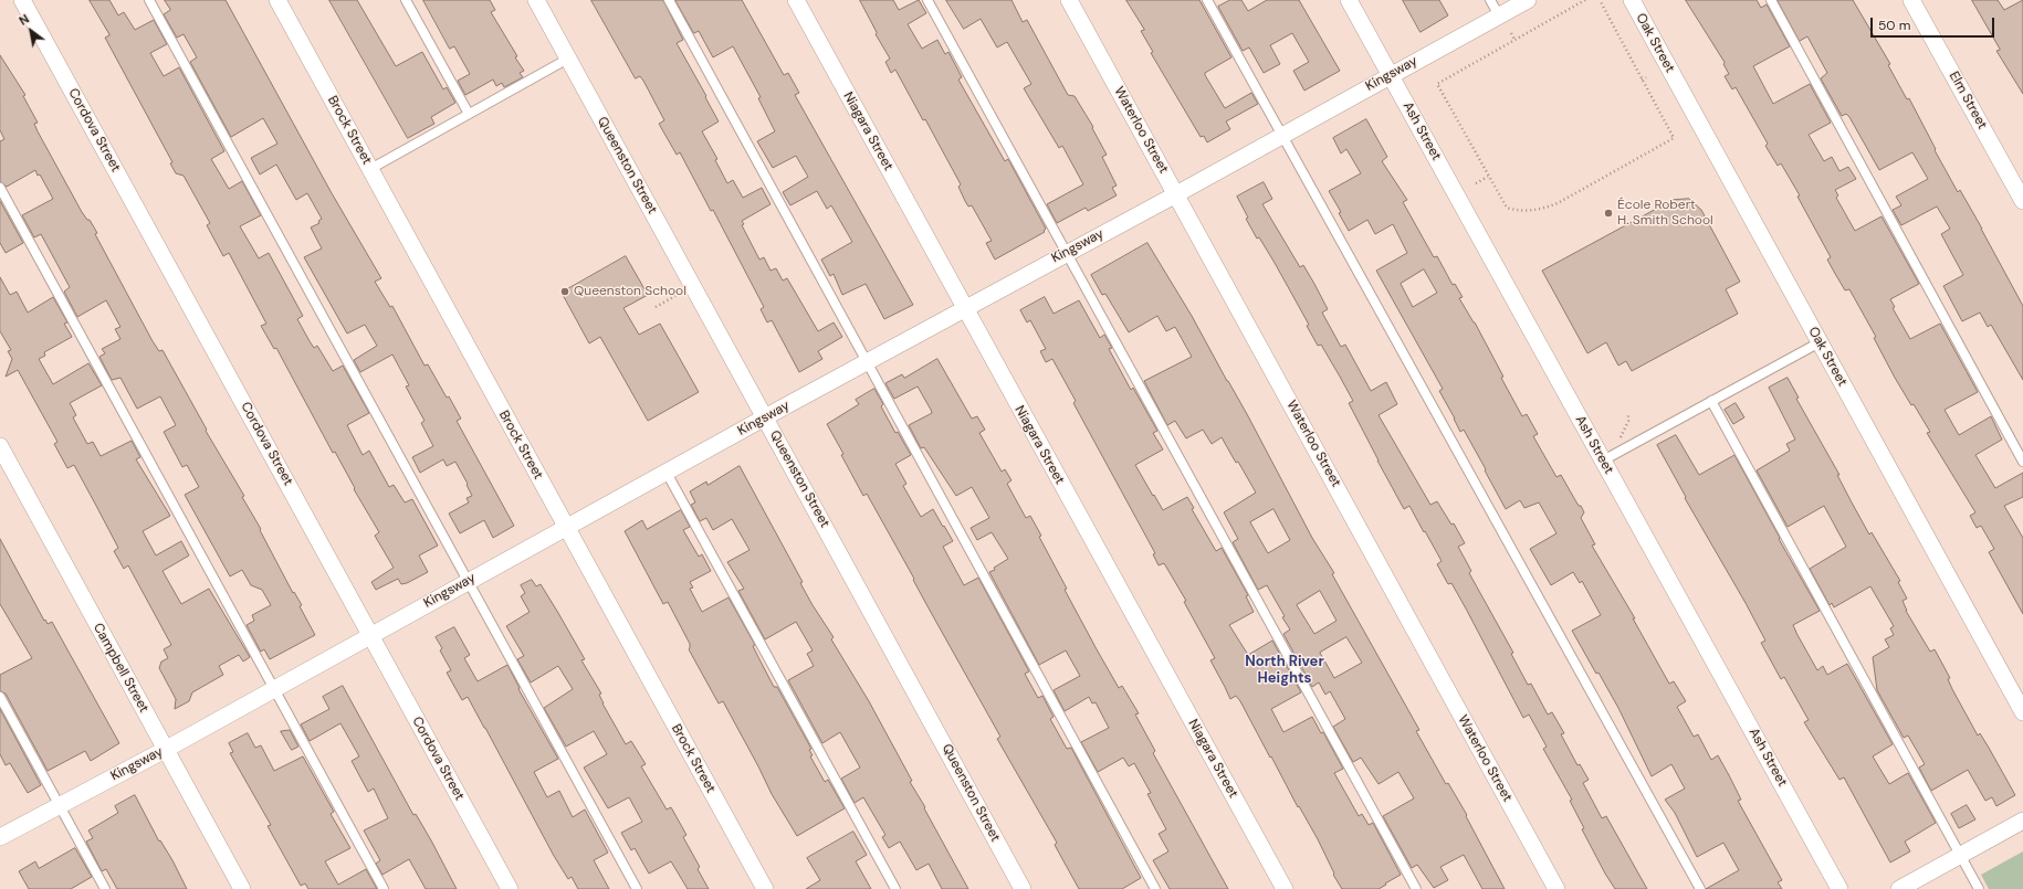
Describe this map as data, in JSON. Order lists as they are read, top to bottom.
{
  "streets": {
    "street": [
      "Oak Street",
      "Kingsway",
      "Elm Street",
      "Cordova Street",
      "Brock Street",
      "Waterloo Street",
      "Niagara Street",
      "Ash Street",
      "Queenston Street",
      "Campbell Street"
    ]
  },
  "crossings": [
    ["Kingsway", "Cordova Street"],
    ["Kingsway", "Brock Street"],
    ["Kingsway", "Waterloo Street"],
    ["Kingsway", "Niagara Street"],
    ["Kingsway", "Ash Street"],
    ["Kingsway", "Queenston Street"],
    ["Kingsway", "Campbell Street"]
  ],
  "districts": ["North River Heights"],
  "places": ["École Robert H. Smith School", "Queenston School"],
  "scale_bar": "50 m",
  "north": "top left"
}
